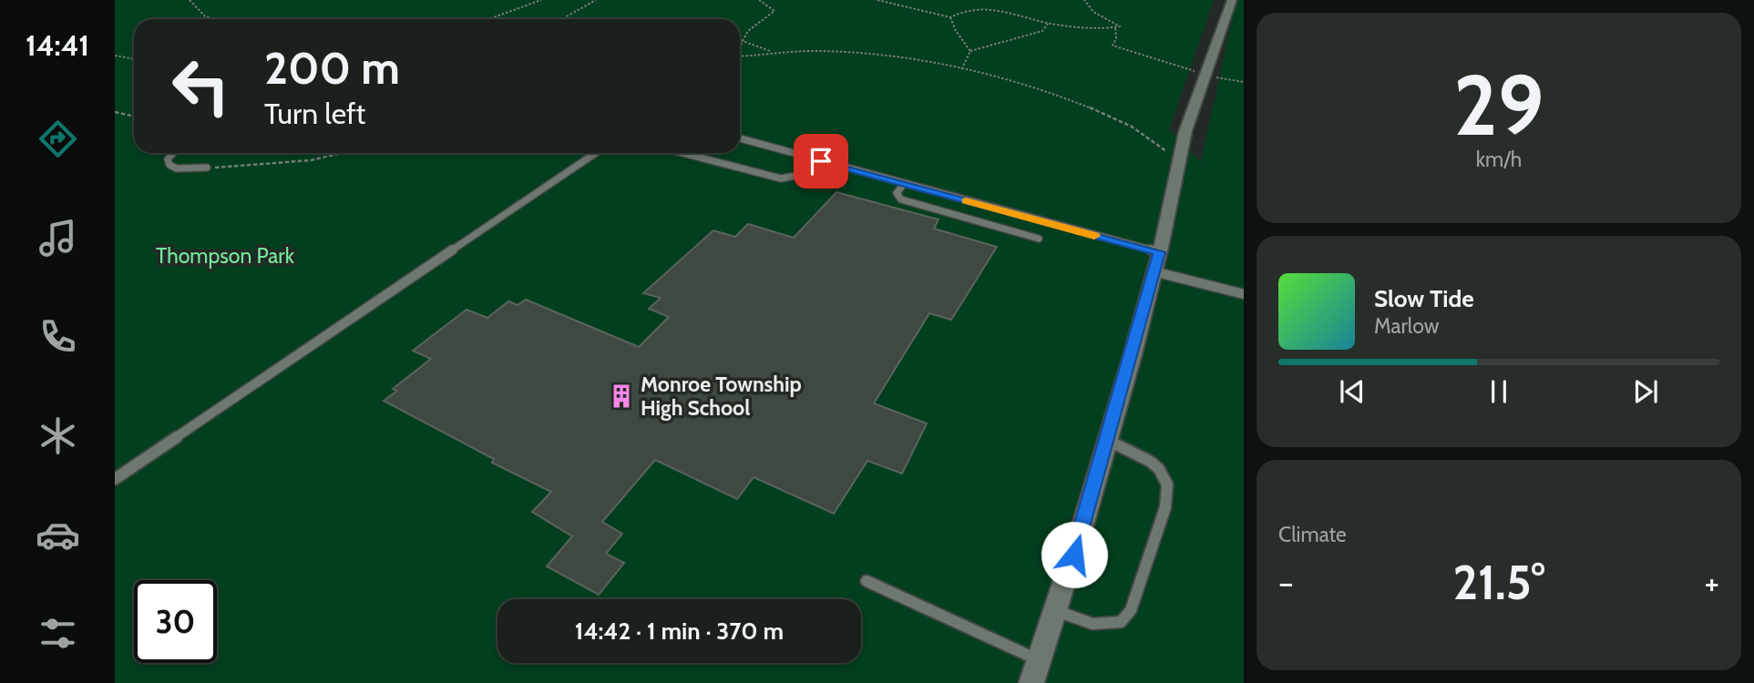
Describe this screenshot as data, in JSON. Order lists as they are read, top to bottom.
{
  "parks": ["Thompson Park"],
  "places": {
    "building": ["Monroe Township High School"]
  },
  "page": {
    "tabs": "14:41",
    "tile": [
      ["29", "km/h"],
      "Climate"
    ],
    "turn": ["200 m", "Turn left"],
    "song": ["Slow Tide", "Marlow"],
    "heat": ["−", "21.5°", "+"],
    "limit": "30",
    "trip": "14:42 · 1 min · 370 m"
  }
}
